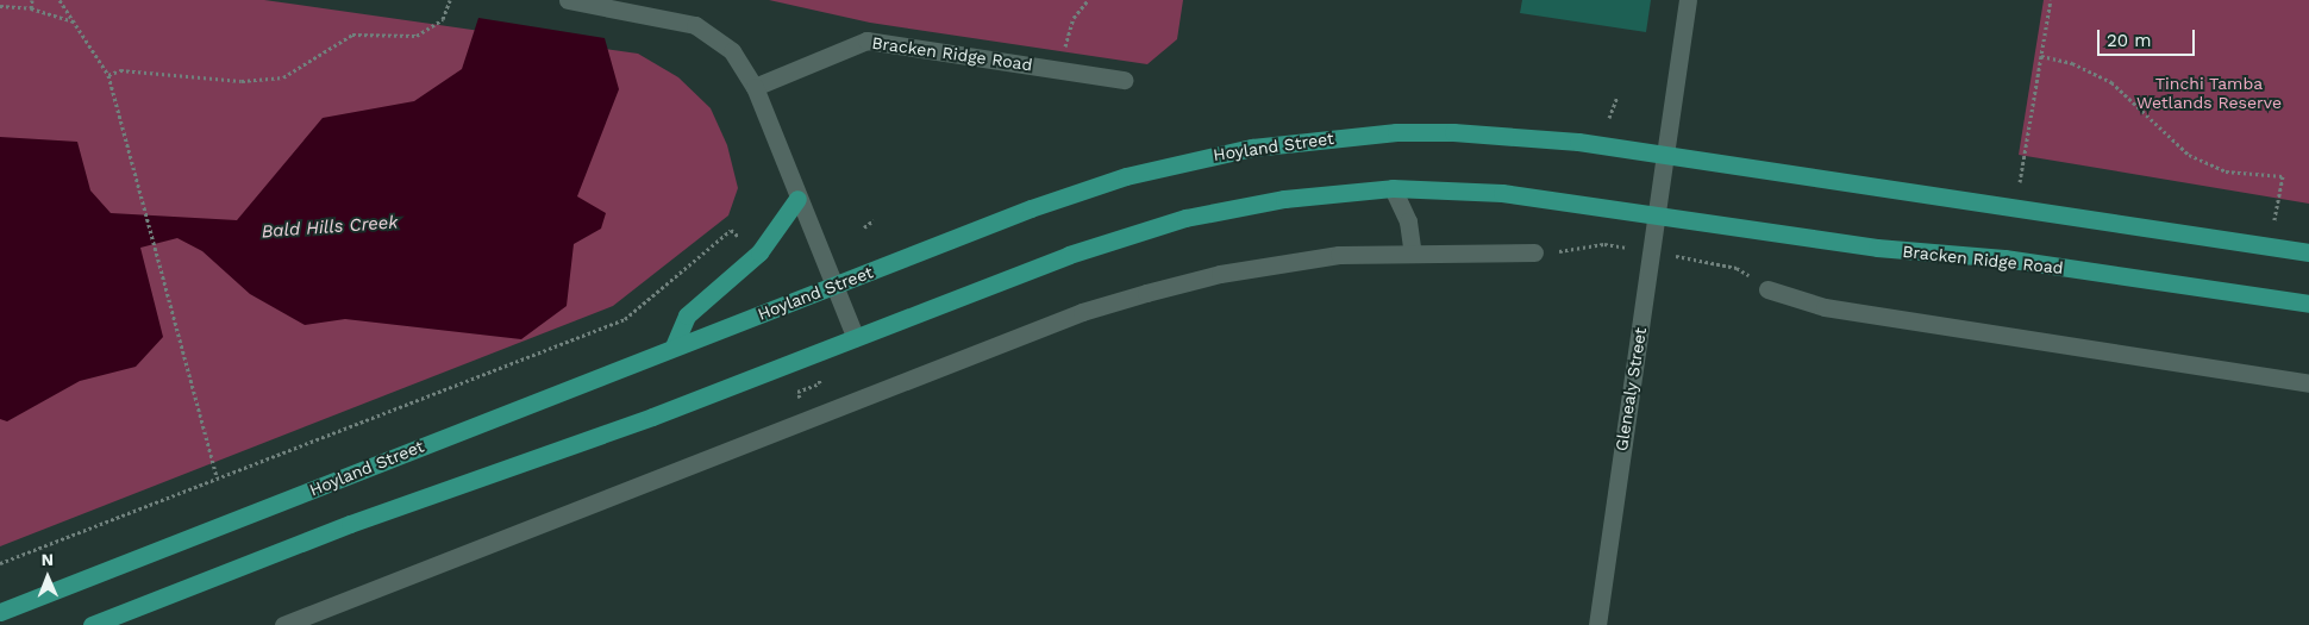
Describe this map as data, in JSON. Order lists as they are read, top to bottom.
{
  "streets": {
    "main road": ["Bracken Ridge Road", "Hoyland Street"],
    "street": ["Glenealy Street"]
  },
  "crossings": [
    ["Bracken Ridge Road", "Glenealy Street"],
    ["Hoyland Street", "Glenealy Street"]
  ],
  "water": ["Bald Hills Creek"],
  "parks": ["Tinchi Tamba Wetlands Reserve"],
  "scale_bar": "20 m",
  "north": "top"
}
